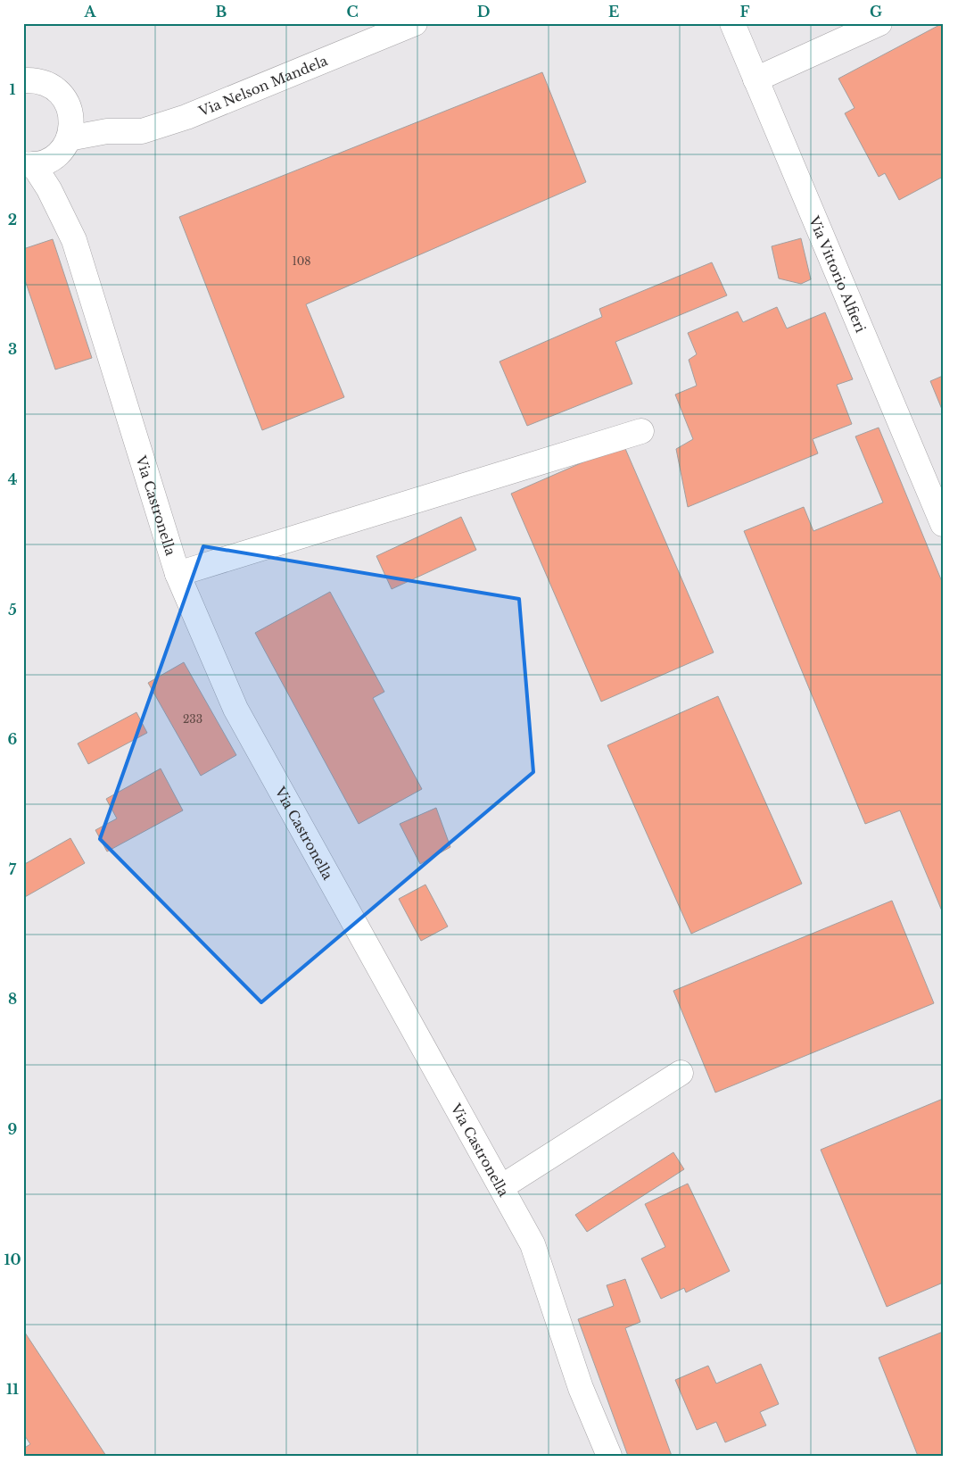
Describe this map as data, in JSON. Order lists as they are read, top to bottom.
{
  "streets": {
    "street": ["Via Nelson Mandela", "Via Vittorio Alfieri", "Via Castronella"]
  },
  "crossings": [
    ["Via Nelson Mandela", "Via Castronella"]
  ],
  "house_numbers": ["108", "233"],
  "grid": {
    "columns": [
      "A",
      "B",
      "C",
      "D",
      "E",
      "F",
      "G"
    ],
    "rows": [
      "1",
      "2",
      "3",
      "4",
      "5",
      "6",
      "7",
      "8",
      "9",
      "10",
      "11"
    ]
  }
}
